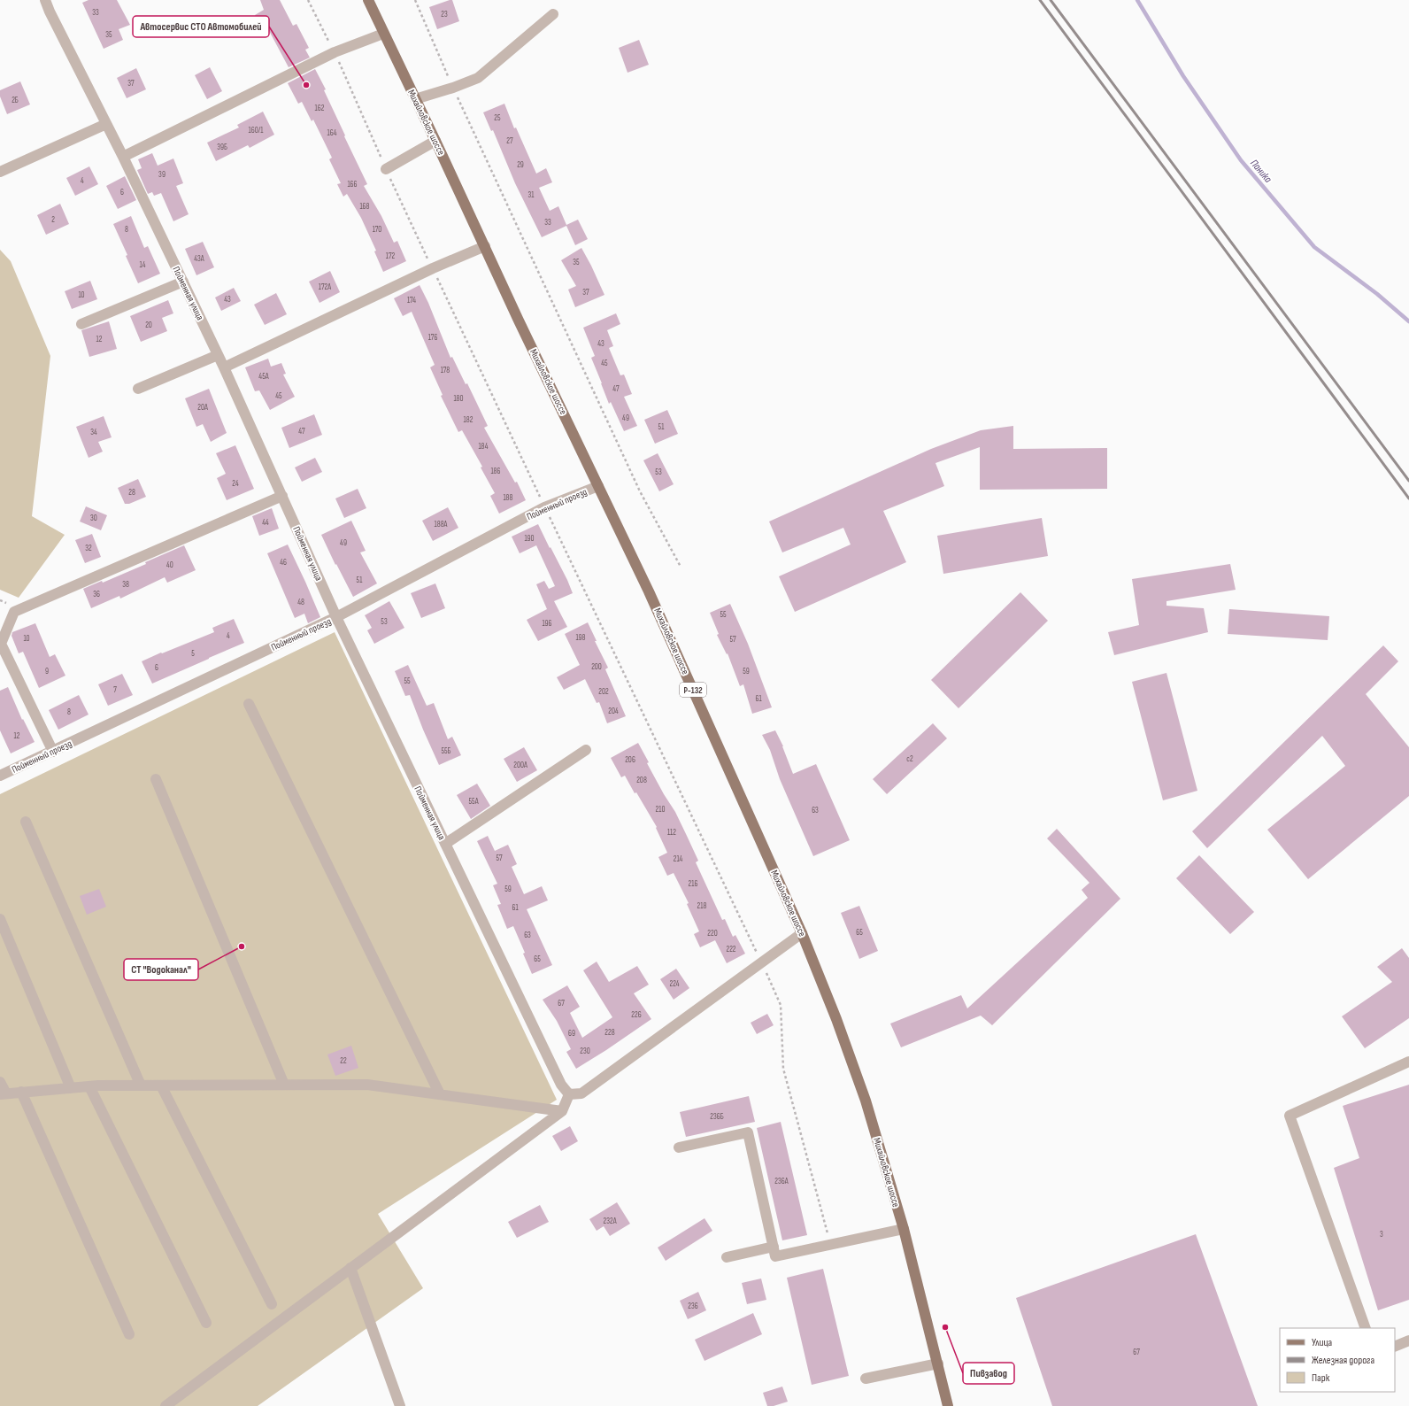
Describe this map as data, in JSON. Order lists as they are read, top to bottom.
{
  "streets": {
    "main road": ["Михайловское шоссе", "Р-132"],
    "street": ["Пойменная улица", "Пойменный проезд"]
  },
  "crossings": [
    ["Михайловское шоссе", "Пойменный проезд"],
    ["Пойменная улица", "Пойменный проезд"]
  ],
  "water": ["Паника"],
  "places": ["Автосервис СТО Автомобилей", "СТ \"Водоканал\"", "Пивзавод"],
  "house_numbers": [
    "33",
    "23",
    "35",
    "37",
    "2Б",
    "162",
    "25",
    "160/1",
    "164",
    "27",
    "39Б",
    "29",
    "39",
    "4",
    "166",
    "6",
    "31",
    "168",
    "2",
    "33",
    "8",
    "170",
    "172",
    "43А",
    "35",
    "14",
    "172А",
    "37",
    "10",
    "43",
    "174",
    "20",
    "176",
    "12",
    "43",
    "45",
    "178",
    "45А",
    "47",
    "45",
    "180",
    "20А",
    "49",
    "182",
    "51",
    "47",
    "34",
    "184",
    "186",
    "53",
    "24",
    "28",
    "188",
    "30",
    "44",
    "188А",
    "190",
    "49",
    "32",
    "46",
    "40",
    "51",
    "38",
    "36",
    "48",
    "55",
    "53",
    "196",
    "4",
    "198",
    "10",
    "57",
    "5",
    "200",
    "6",
    "9",
    "59",
    "55",
    "7",
    "202",
    "61",
    "204",
    "8",
    "12",
    "55Б",
    "с2",
    "206",
    "200А",
    "208",
    "55А",
    "210",
    "63",
    "112",
    "57",
    "214",
    "216",
    "59",
    "218",
    "61",
    "65",
    "220",
    "63",
    "222",
    "65",
    "224",
    "67",
    "226",
    "228",
    "69",
    "230",
    "22",
    "236Б",
    "236А",
    "232А",
    "3",
    "236",
    "67"
  ],
  "legend": ["Улица", "Железная дорога", "Парк"]
}
